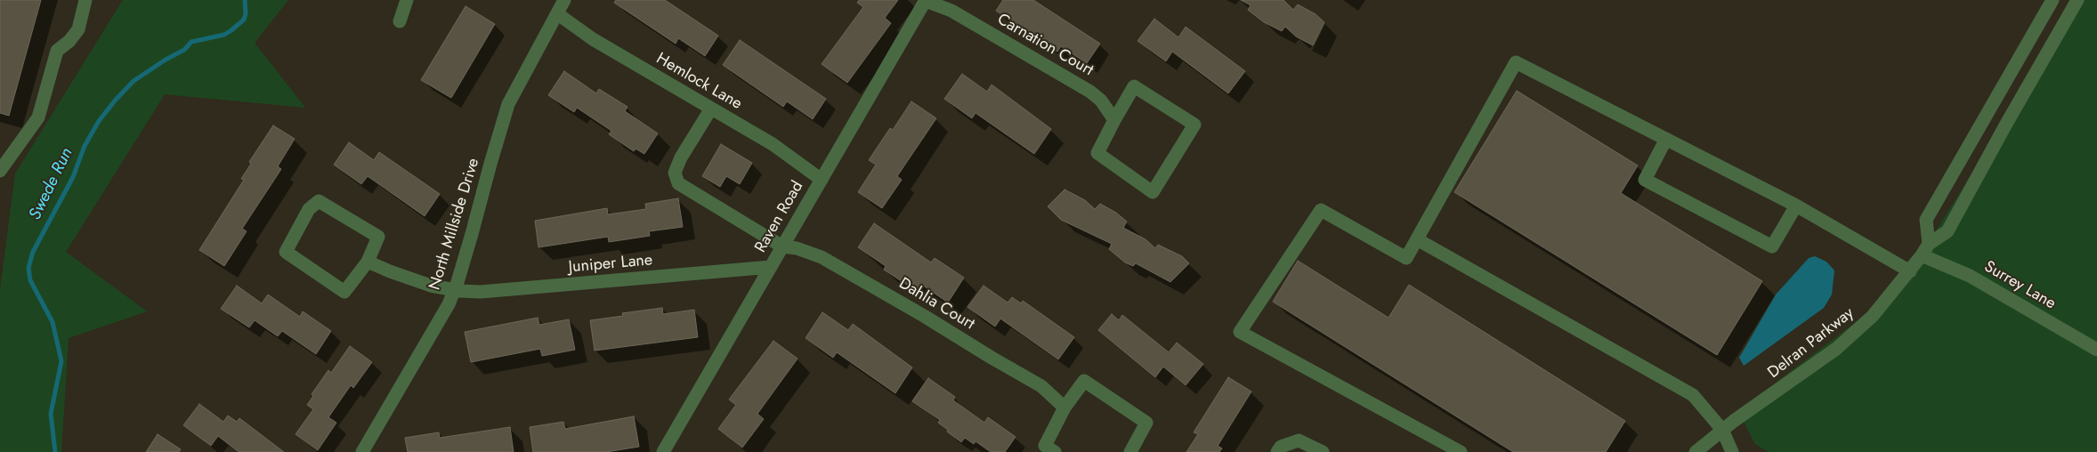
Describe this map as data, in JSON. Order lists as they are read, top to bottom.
{
  "streets": {
    "street": [
      "Carnation Court",
      "Hemlock Lane",
      "Raven Road",
      "North Millside Drive",
      "Juniper Lane",
      "Surrey Lane",
      "Dahlia Court",
      "Delran Parkway"
    ]
  },
  "crossings": [
    ["Carnation Court", "Raven Road"],
    ["Hemlock Lane", "Raven Road"],
    ["Hemlock Lane", "North Millside Drive"],
    ["Raven Road", "Juniper Lane"],
    ["Raven Road", "Dahlia Court"],
    ["North Millside Drive", "Juniper Lane"],
    ["Surrey Lane", "Delran Parkway"]
  ],
  "water": ["Swede Run"]
}
